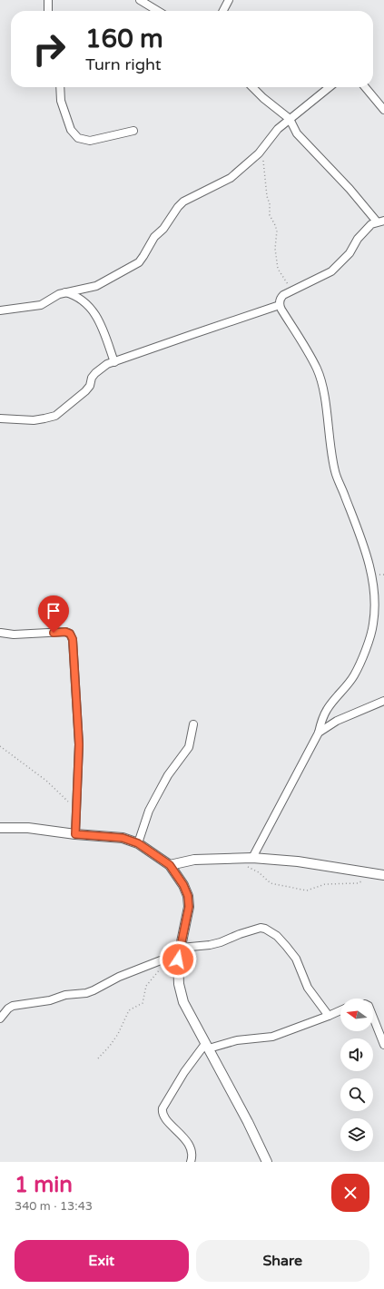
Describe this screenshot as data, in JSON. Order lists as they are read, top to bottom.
{
  "north": "left",
  "page": {
    "turn": ["160 m", "Turn right"],
    "heading": ["1 min", "340 m · 13:43"],
    "buttons": ["Exit", "Share"]
  }
}
